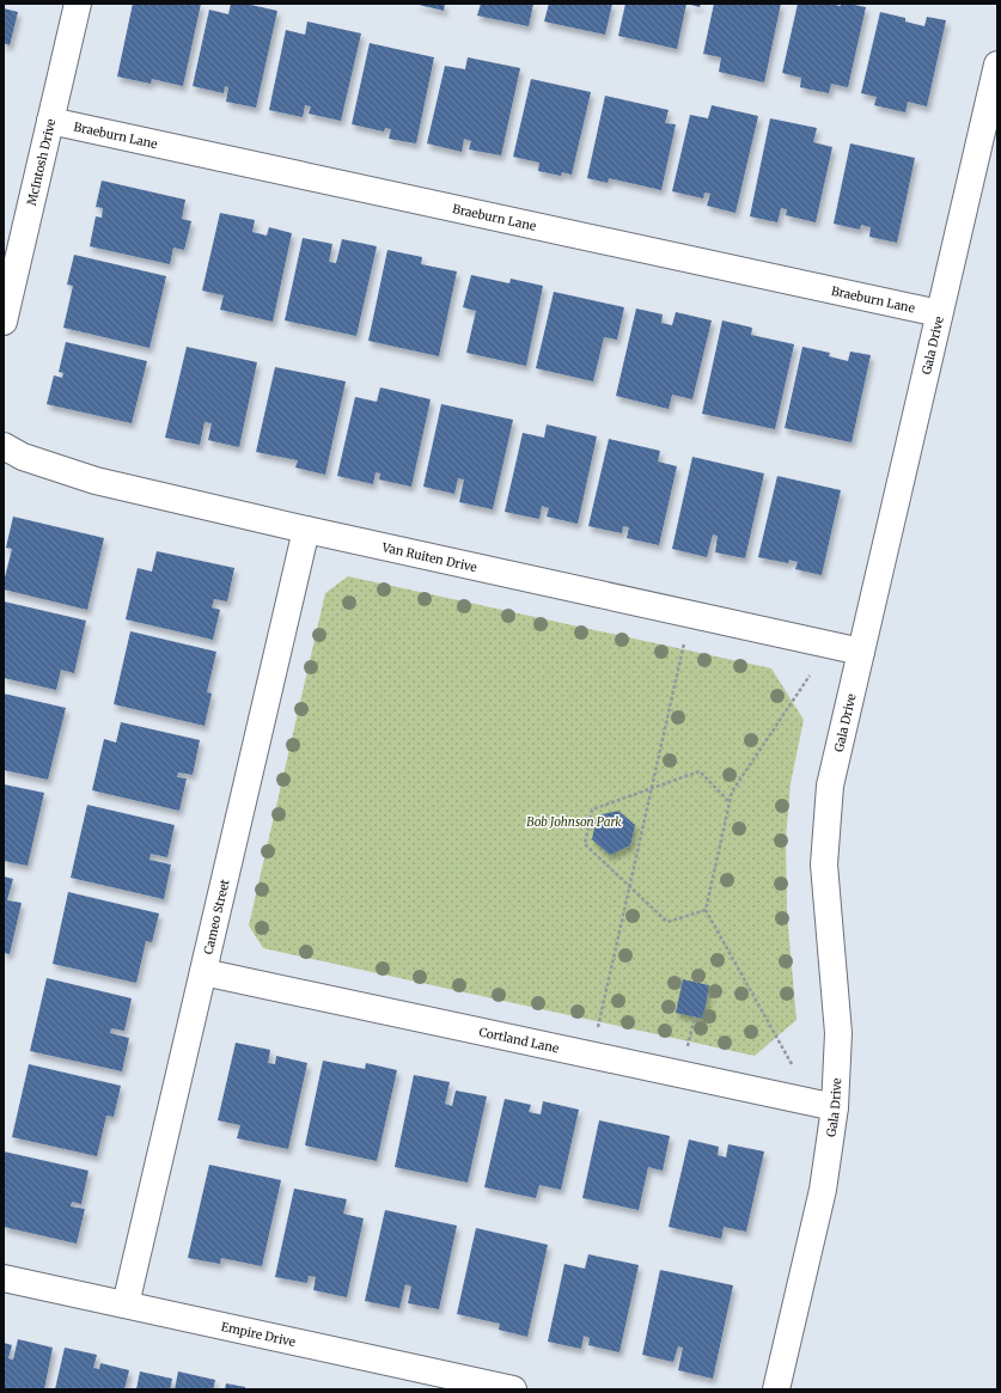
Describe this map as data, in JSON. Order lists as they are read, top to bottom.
{
  "streets": {
    "street": [
      "Braeburn Lane",
      "McIntosh Drive",
      "Gala Drive",
      "Van Ruiten Drive",
      "Cameo Street",
      "Cortland Lane",
      "Empire Drive"
    ]
  },
  "crossings": [
    ["Braeburn Lane", "McIntosh Drive"],
    ["Braeburn Lane", "Gala Drive"],
    ["Gala Drive", "Van Ruiten Drive"],
    ["Gala Drive", "Cortland Lane"],
    ["Van Ruiten Drive", "Cameo Street"],
    ["Cameo Street", "Cortland Lane"],
    ["Cameo Street", "Empire Drive"]
  ],
  "parks": ["Bob Johnson Park"]
}
